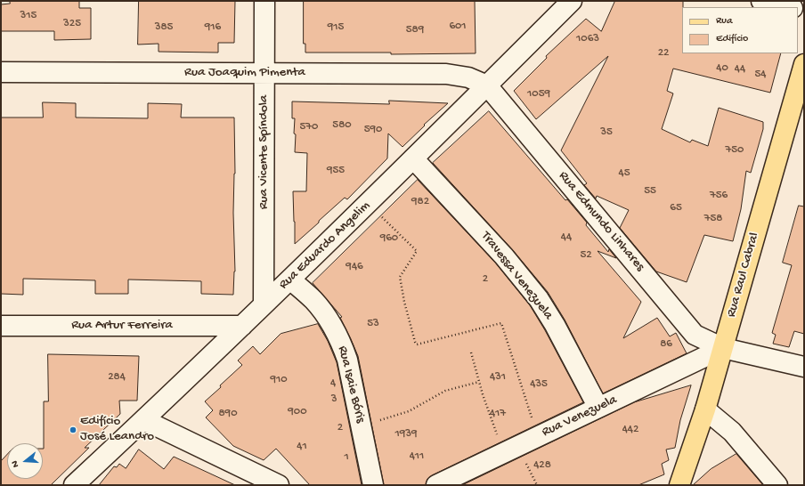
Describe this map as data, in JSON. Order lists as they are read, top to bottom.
{
  "streets": {
    "main road": ["Rua Raul Cabral"],
    "street": [
      "Rua Joaquim Pimenta",
      "Rua Vicente Spíndola",
      "Rua Edmundo Linhares",
      "Rua Eduardo Angelim",
      "Travessa Venezuela",
      "Rua Artur Ferreira",
      "Rua Isaie Bóris",
      "Rua Venezuela"
    ]
  },
  "crossings": [
    ["Rua Joaquim Pimenta", "Rua Vicente Spíndola"],
    ["Rua Joaquim Pimenta", "Rua Edmundo Linhares"],
    ["Rua Joaquim Pimenta", "Rua Eduardo Angelim"],
    ["Rua Vicente Spíndola", "Rua Eduardo Angelim"],
    ["Rua Edmundo Linhares", "Rua Eduardo Angelim"],
    ["Rua Edmundo Linhares", "Rua Raul Cabral"],
    ["Rua Edmundo Linhares", "Rua Venezuela"],
    ["Rua Eduardo Angelim", "Travessa Venezuela"],
    ["Rua Eduardo Angelim", "Rua Artur Ferreira"],
    ["Rua Eduardo Angelim", "Rua Isaie Bóris"],
    ["Rua Raul Cabral", "Rua Venezuela"],
    ["Travessa Venezuela", "Rua Venezuela"]
  ],
  "places": ["Edifício José Leandro"],
  "house_numbers": [
    "315",
    "325",
    "601",
    "385",
    "916",
    "915",
    "589",
    "1063",
    "22",
    "40",
    "44",
    "54",
    "1059",
    "580",
    "570",
    "590",
    "35",
    "750",
    "955",
    "45",
    "55",
    "756",
    "982",
    "65",
    "758",
    "44",
    "960",
    "52",
    "946",
    "2",
    "53",
    "86",
    "284",
    "431",
    "910",
    "4",
    "435",
    "3",
    "900",
    "890",
    "417",
    "2",
    "442",
    "1939",
    "41",
    "411",
    "1",
    "428"
  ],
  "legend": ["Rua", "Edifício"],
  "north": "left"
}
